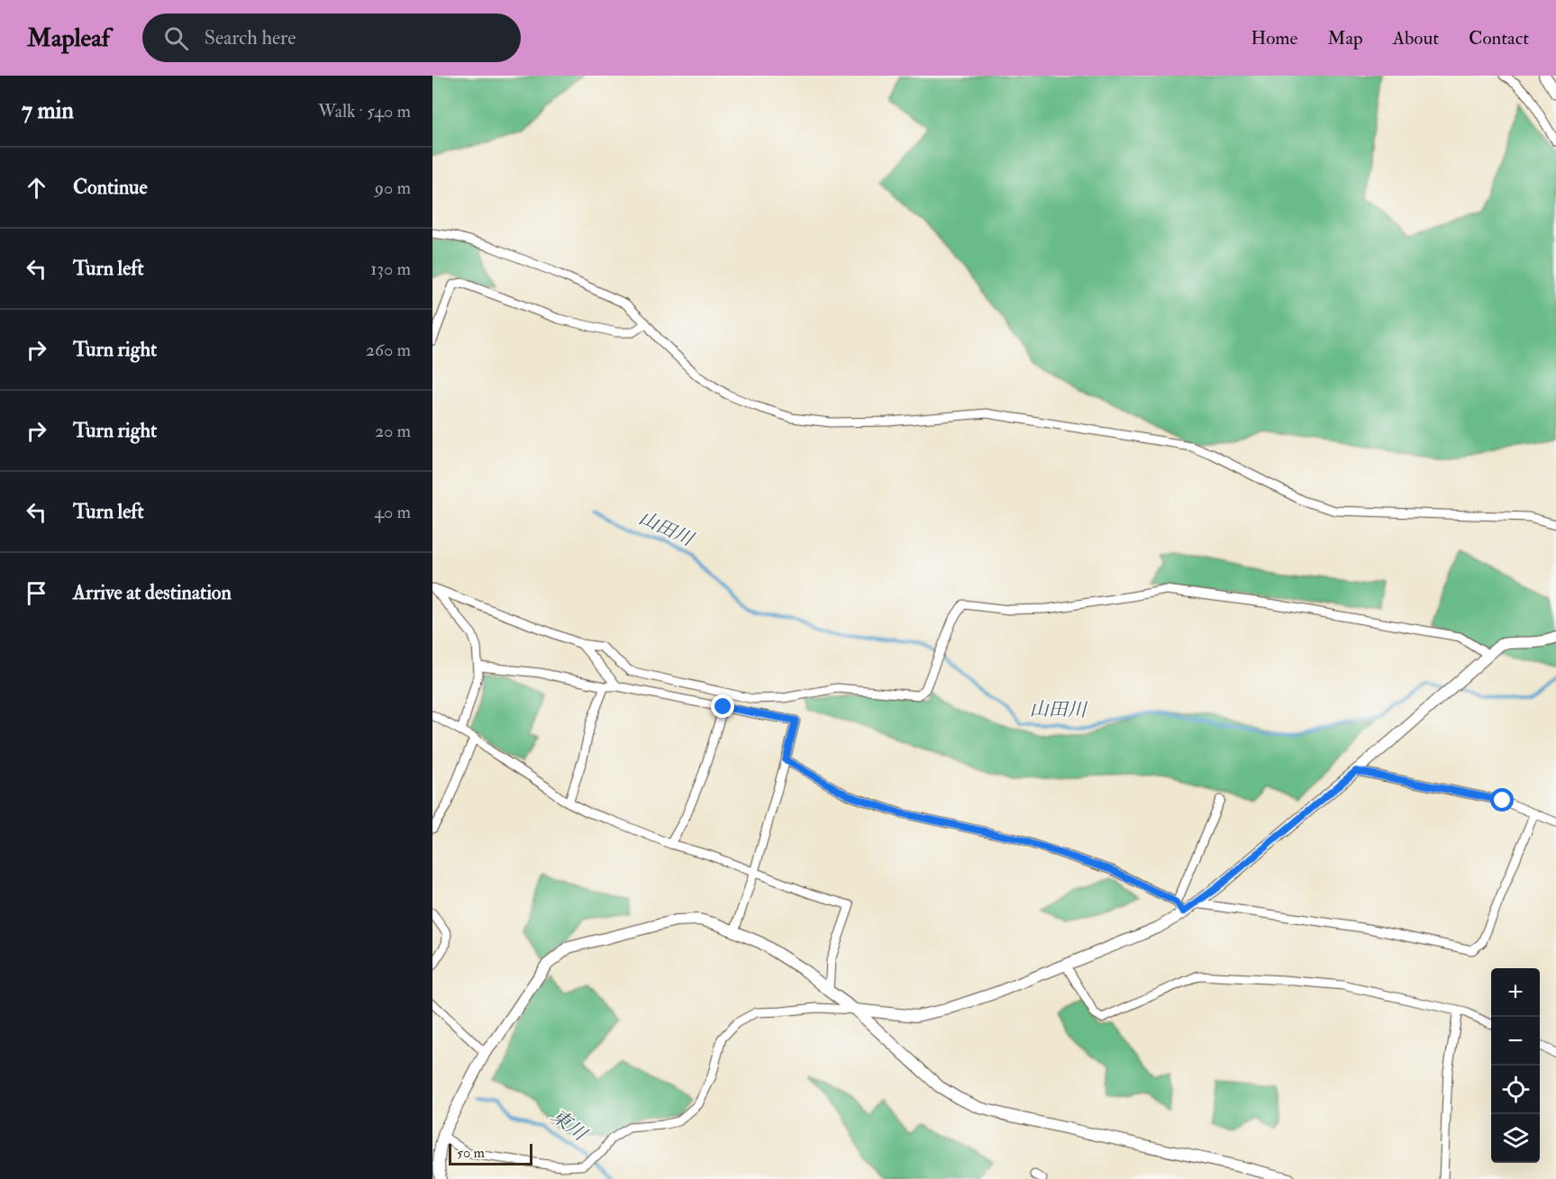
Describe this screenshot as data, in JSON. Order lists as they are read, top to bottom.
{
  "water": ["山田川", "東川"],
  "scale_bar": "50 m",
  "page": {
    "header": "Mapleaf",
    "search": "Search here",
    "nav": [
      "Home",
      "Map",
      "About",
      "Contact"
    ],
    "heading": ["7 min", "Walk · 540 m"],
    "list": [
      ["Continue", "90 m"],
      ["Turn left", "130 m"],
      ["Turn right", "260 m"],
      ["Turn right", "20 m"],
      ["Turn left", "40 m"],
      "Arrive at destination"
    ],
    "map_buttons": ["+", "−"],
    "scale": "50 m"
  }
}
